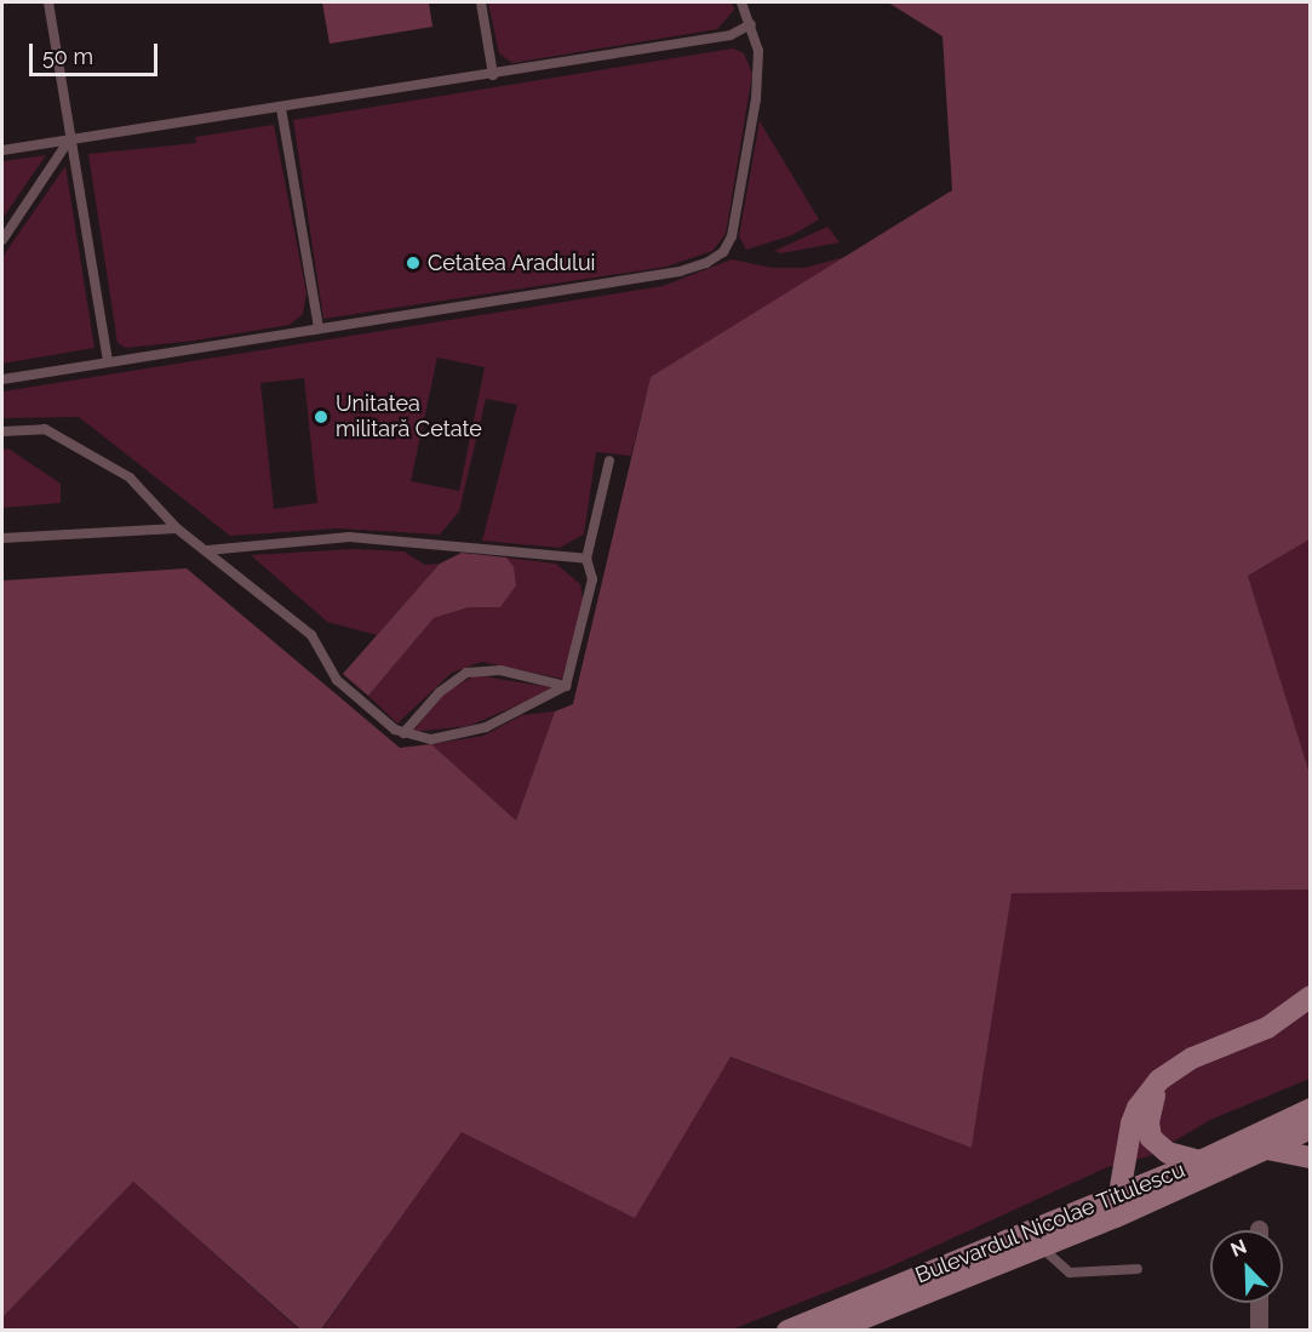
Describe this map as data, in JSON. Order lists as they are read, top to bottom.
{
  "streets": {
    "main road": ["Bulevardul Nicolae Titulescu"]
  },
  "places": ["Cetatea Aradului", "Unitatea militară Cetate"],
  "scale_bar": "50 m",
  "north": "top left"
}
